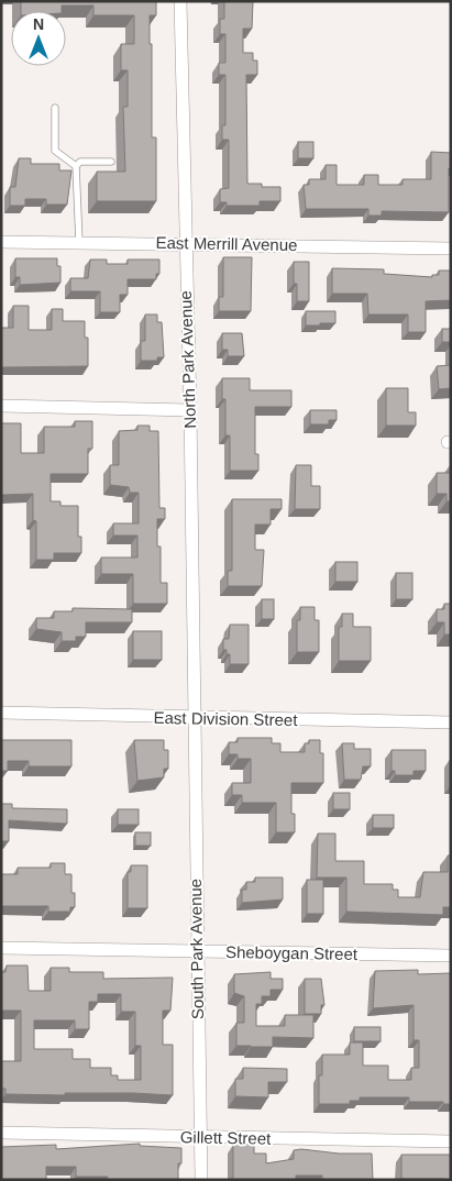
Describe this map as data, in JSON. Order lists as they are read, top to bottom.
{
  "streets": {
    "street": [
      "East Merrill Avenue",
      "North Park Avenue",
      "East Division Street",
      "South Park Avenue",
      "Sheboygan Street",
      "Gillett Street"
    ]
  },
  "crossings": [
    ["East Merrill Avenue", "North Park Avenue"],
    ["North Park Avenue", "East Division Street"],
    ["North Park Avenue", "South Park Avenue"],
    ["East Division Street", "South Park Avenue"],
    ["South Park Avenue", "Sheboygan Street"],
    ["South Park Avenue", "Gillett Street"]
  ],
  "north": "top"
}
